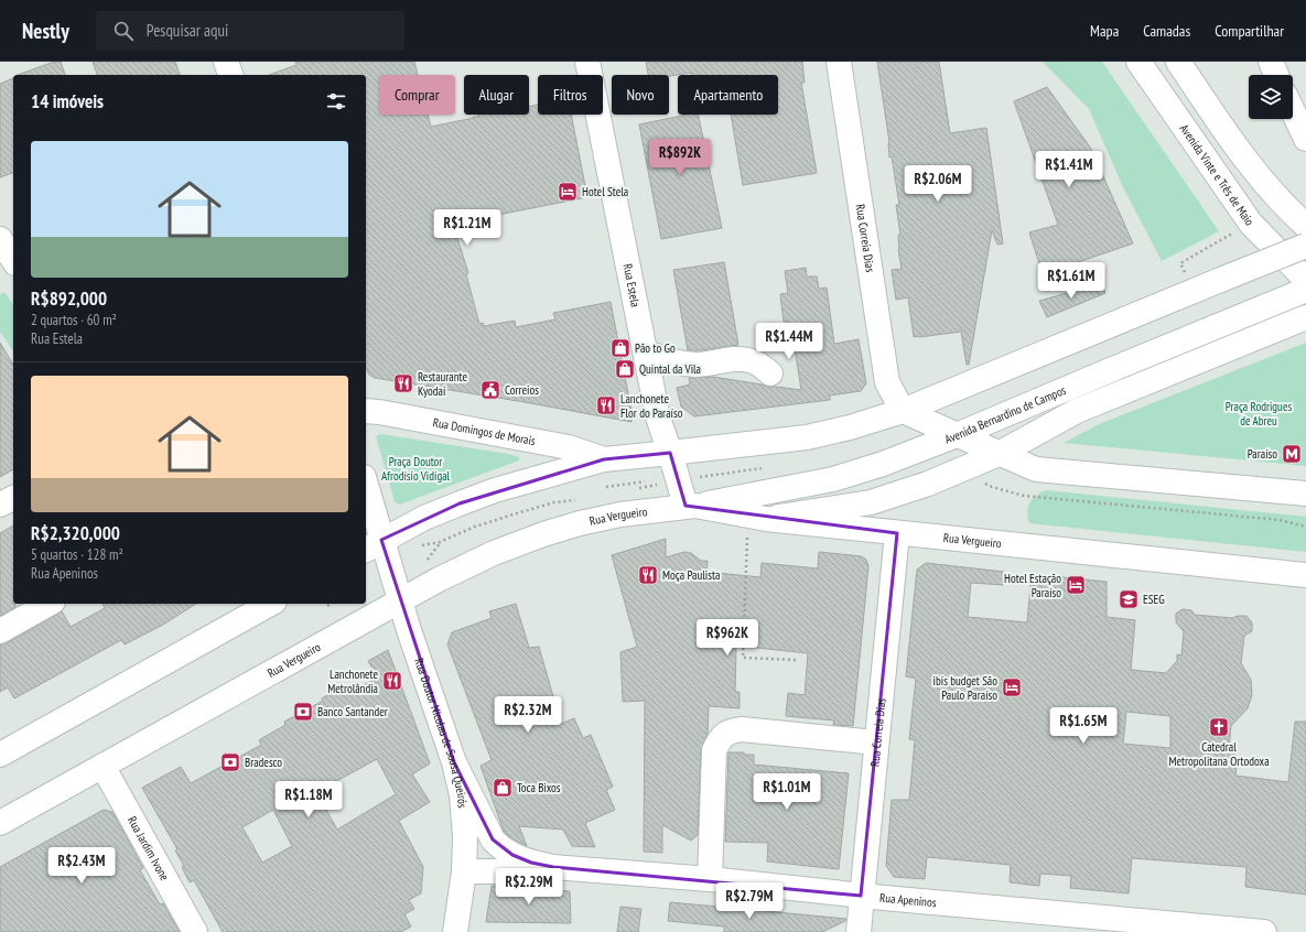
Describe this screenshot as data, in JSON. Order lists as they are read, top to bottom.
{
  "streets": {
    "main road": [
      "Avenida Vinte e Três de Maio",
      "Rua Correia Dias",
      "Rua Estela",
      "Avenida Bernardino de Campos",
      "Rua Domingos de Morais",
      "Rua Vergueiro",
      "Rua Doutor Nicolau de Sousa Queirós",
      "Rua Jardim Ivone",
      "Rua Apeninos"
    ]
  },
  "crossings": [
    ["Rua Correia Dias", "Rua Vergueiro"],
    ["Rua Correia Dias", "Rua Apeninos"],
    ["Rua Estela", "Avenida Bernardino de Campos"],
    ["Rua Estela", "Rua Vergueiro"],
    ["Avenida Bernardino de Campos", "Rua Vergueiro"],
    ["Rua Vergueiro", "Rua Doutor Nicolau de Sousa Queirós"],
    ["Rua Vergueiro", "Rua Jardim Ivone"],
    ["Rua Doutor Nicolau de Sousa Queirós", "Rua Apeninos"]
  ],
  "parks": ["Praça Rodrigues de Abreu", "Praça Doutor Afrodísio Vidigal"],
  "places": {
    "hotel": ["Hotel Stela", "Hotel Estação Paraíso", "ibis budget São Paulo Paraíso"],
    "shop": ["Pão to Go", "Quintal da Vila", "Toca Bixos"],
    "restaurant": [
      "Restaurante Kyodai",
      "Lanchonete Flor do Paraíso",
      "Moça Paulista",
      "Lanchonete Metrolândia"
    ],
    "public building": ["Correios"],
    "metro station": ["Paraíso"],
    "school or university": ["ESEG"],
    "bank": ["Banco Santander", "Bradesco"],
    "church": ["Catedral Metropolitana Ortodoxa"]
  },
  "page": {
    "header": "Nestly",
    "search": "Pesquisar aqui",
    "nav": ["Mapa", "Camadas", "Compartilhar"],
    "chip": [
      "Comprar",
      "Alugar",
      "Filtros",
      "Novo",
      "Apartamento"
    ],
    "heading": "14 imóveis",
    "list": [
      {
        "name": "R$892,000",
        "note": "2 quartos · 60 m² · Rua Estela"
      },
      {
        "name": "R$2,320,000",
        "note": "5 quartos · 128 m² · Rua Apeninos"
      }
    ],
    "price": [
      "R$892K",
      "R$1.41M",
      "R$2.06M",
      "R$1.21M",
      "R$1.61M",
      "R$1.44M",
      "R$962K",
      "R$2.32M",
      "R$1.65M",
      "R$1.01M",
      "R$1.18M",
      "R$2.43M",
      "R$2.29M",
      "R$2.79M"
    ]
  }
}
